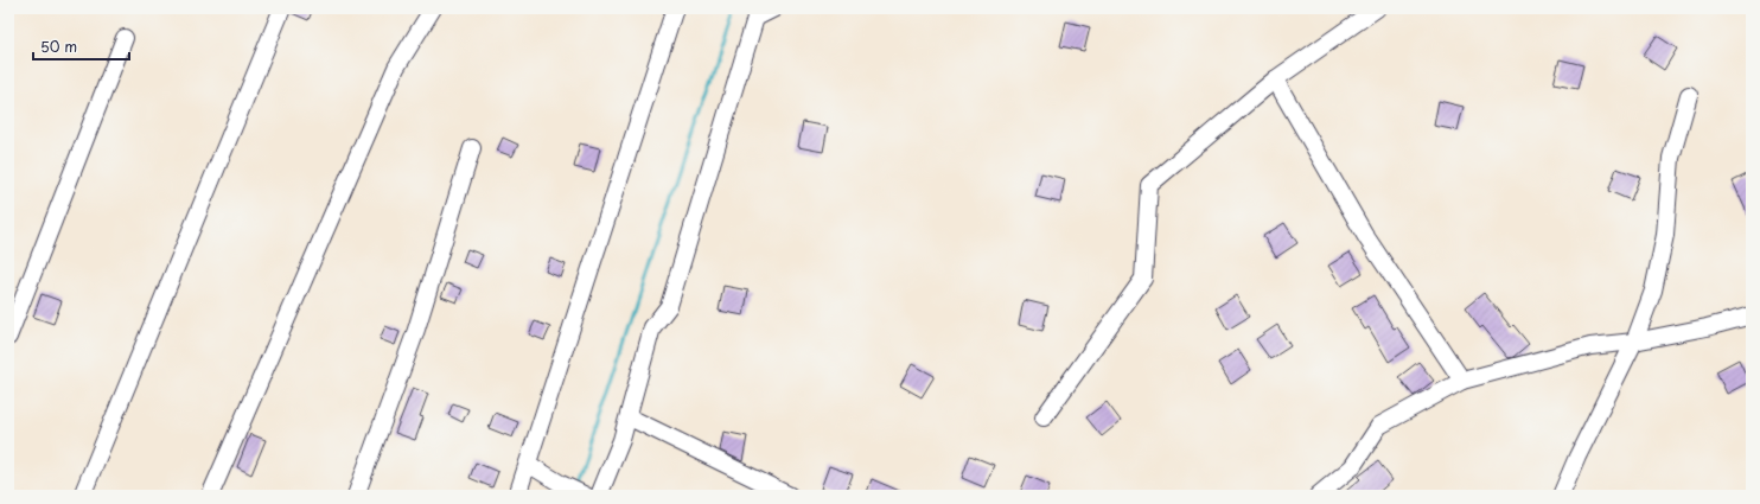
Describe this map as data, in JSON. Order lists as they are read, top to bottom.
{
  "scale_bar": "50 m"
}
